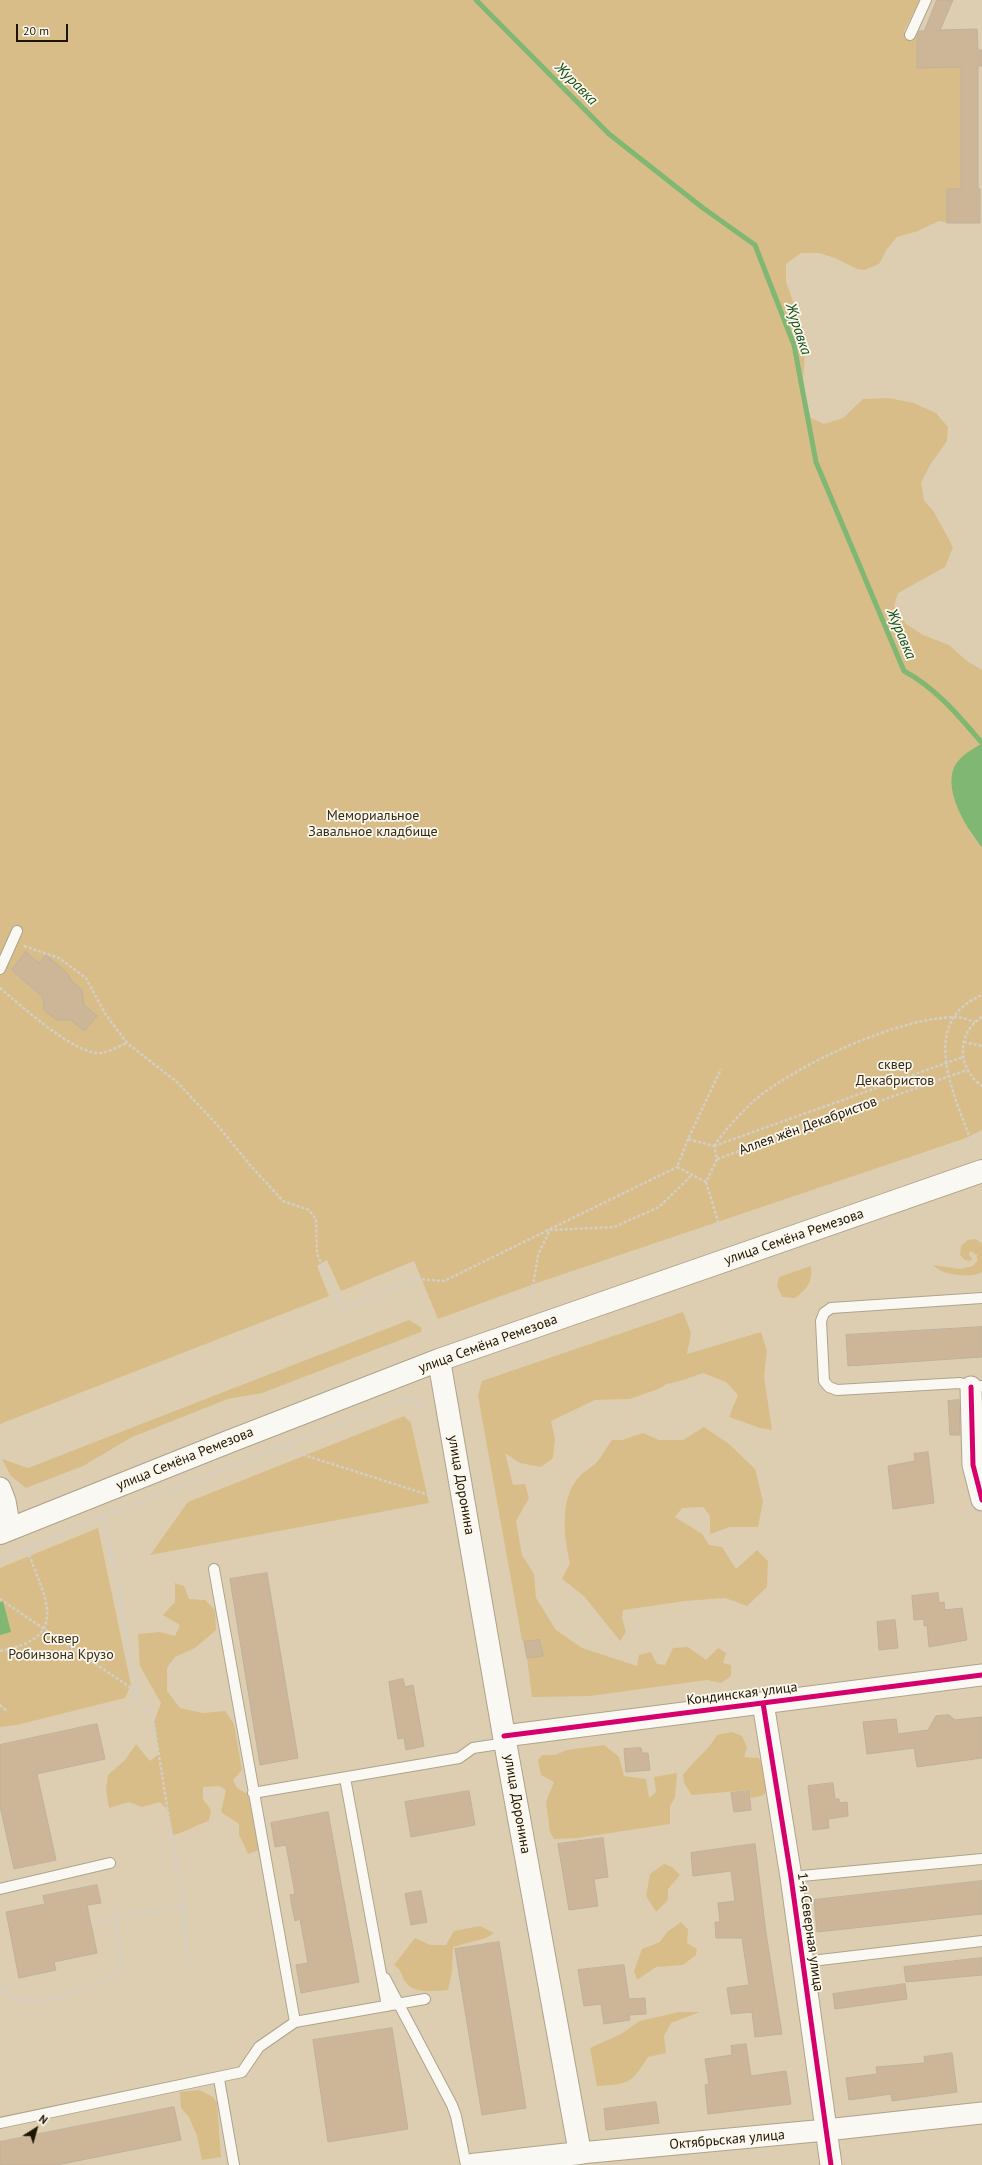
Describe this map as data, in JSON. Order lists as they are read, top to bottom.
{
  "streets": {
    "main road": ["улица Семёна Ремезова", "улица Доронина", "Октябрьская улица"],
    "street": ["Кондинская улица", "1-я Северная улица"],
    "path": ["Аллея жён Декабристов"]
  },
  "crossings": [
    ["улица Семёна Ремезова", "улица Доронина"],
    ["улица Доронина", "Кондинская улица"],
    ["улица Доронина", "Октябрьская улица"],
    ["Кондинская улица", "1-я Северная улица"],
    ["1-я Северная улица", "Октябрьская улица"]
  ],
  "water": ["Журавка"],
  "parks": ["Мемориальное Завальное кладбище", "сквер Декабристов", "Сквер Робинзона Крузо"],
  "scale_bar": "20 m",
  "north": "top right"
}
